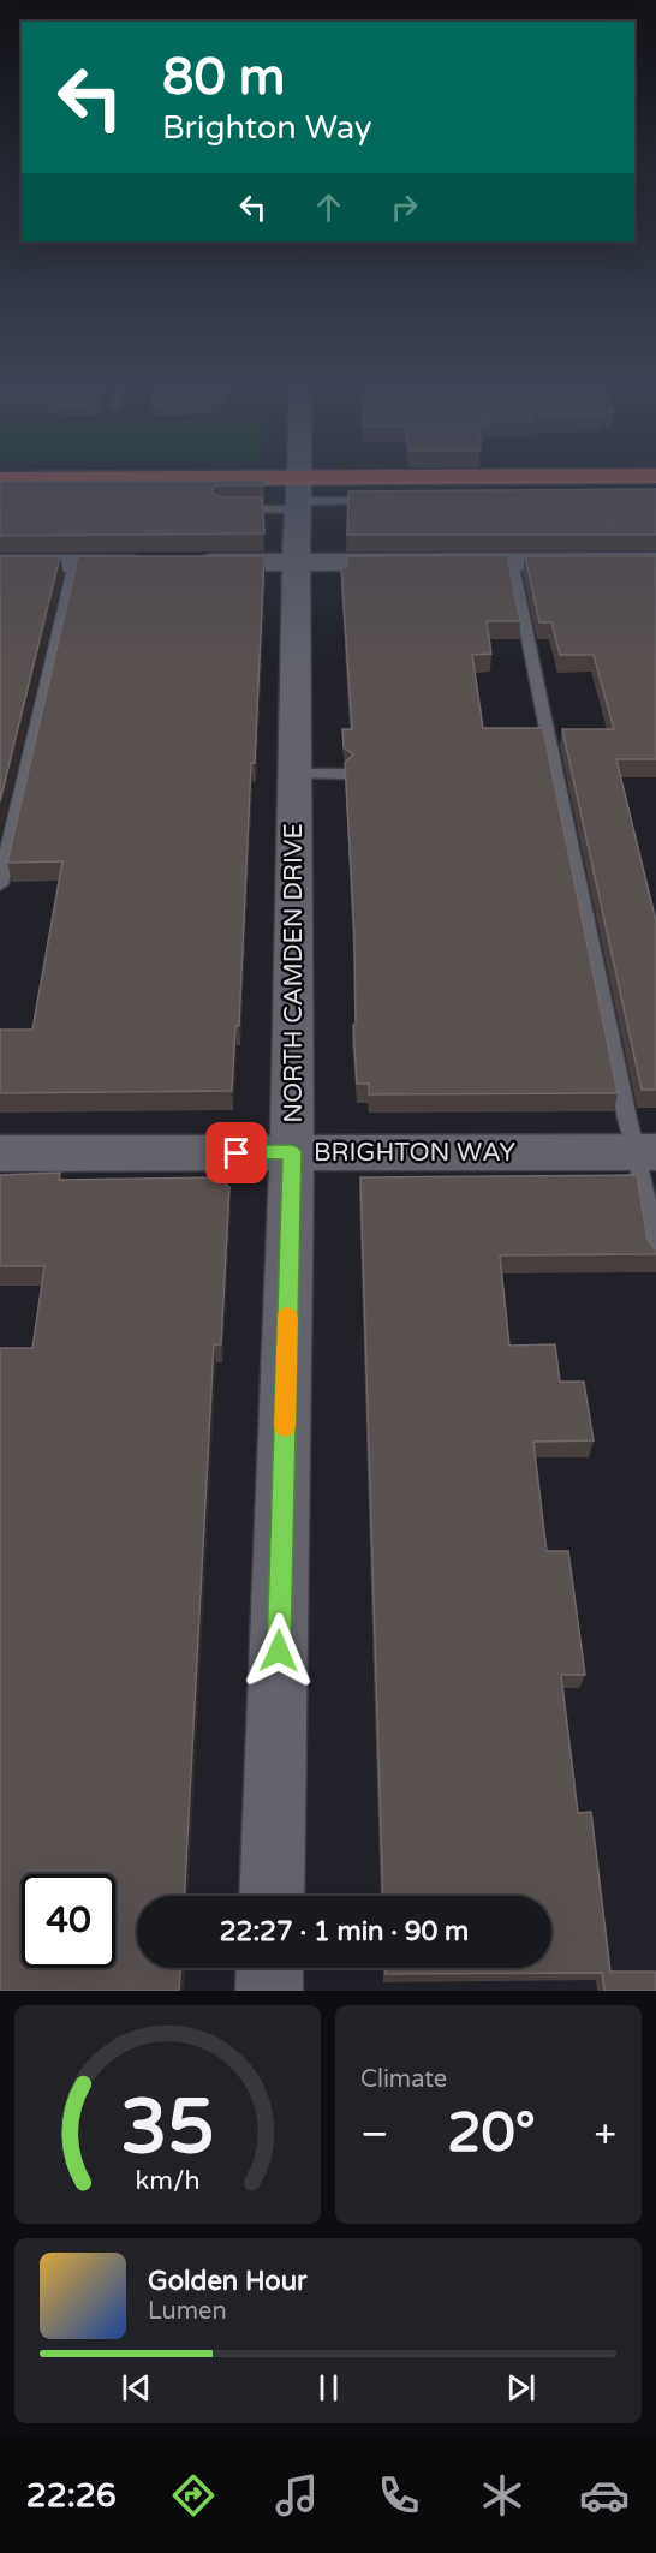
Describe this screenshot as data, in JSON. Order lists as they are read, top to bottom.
{
  "streets": {
    "street": ["NORTH CAMDEN DRIVE", "BRIGHTON WAY"]
  },
  "crossings": [
    ["NORTH CAMDEN DRIVE", "BRIGHTON WAY"]
  ],
  "page": {
    "turn": ["80 m", "Brighton Way"],
    "limit": "40",
    "trip": "22:27 · 1 min · 90 m",
    "tile": "Climate",
    "heat": ["−", "20°", "+"],
    "song": ["Golden Hour", "Lumen"],
    "tabs": "22:26",
    "gauge": ["35", "km/h"]
  }
}
